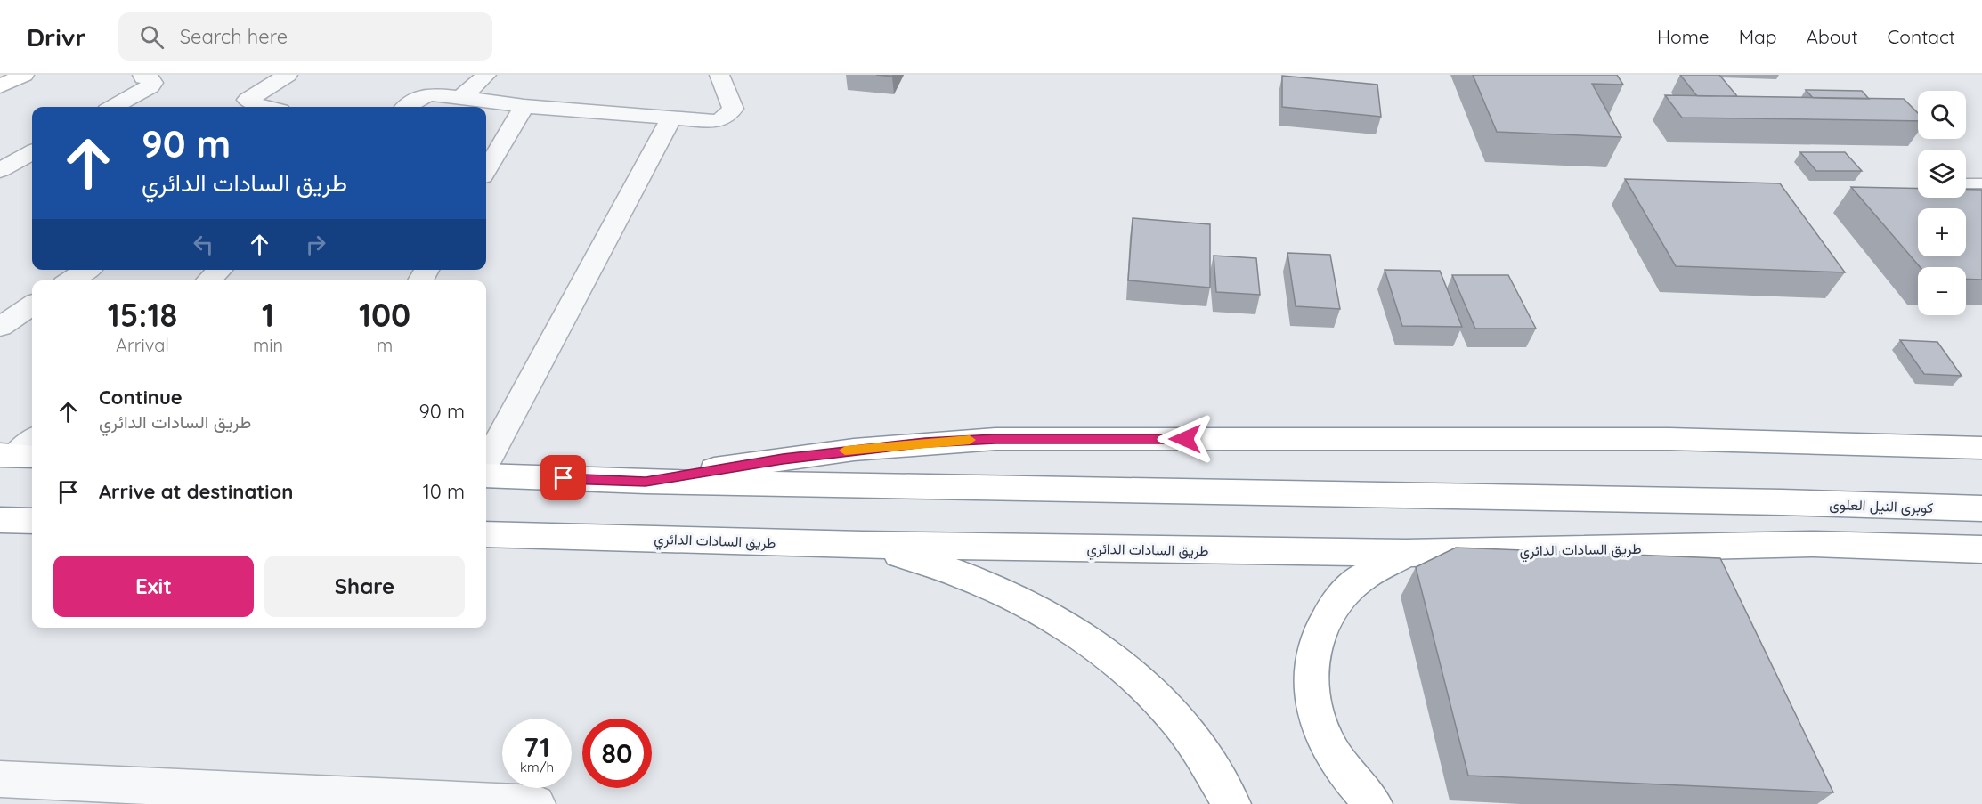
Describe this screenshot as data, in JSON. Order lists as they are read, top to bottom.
{
  "streets": {
    "main road": ["كوبرى النيل العلوى", "طريق السادات الدائري"]
  },
  "page": {
    "header": "Drivr",
    "search": "Search here",
    "nav": [
      "Home",
      "Map",
      "About",
      "Contact"
    ],
    "map_buttons": ["+", "−"],
    "turn": ["90 m", "طريق السادات الدائري"],
    "eta": [
      "15:18",
      "Arrival",
      "1",
      "min",
      "100",
      "m"
    ],
    "list": [
      {
        "name": "Continue",
        "note": "طريق السادات الدائري",
        "value": "90 m"
      },
      {
        "name": "Arrive at destination",
        "value": "10 m"
      }
    ],
    "buttons": ["Exit", "Share"],
    "speed": "71 km/h",
    "limit": "80"
  }
}
